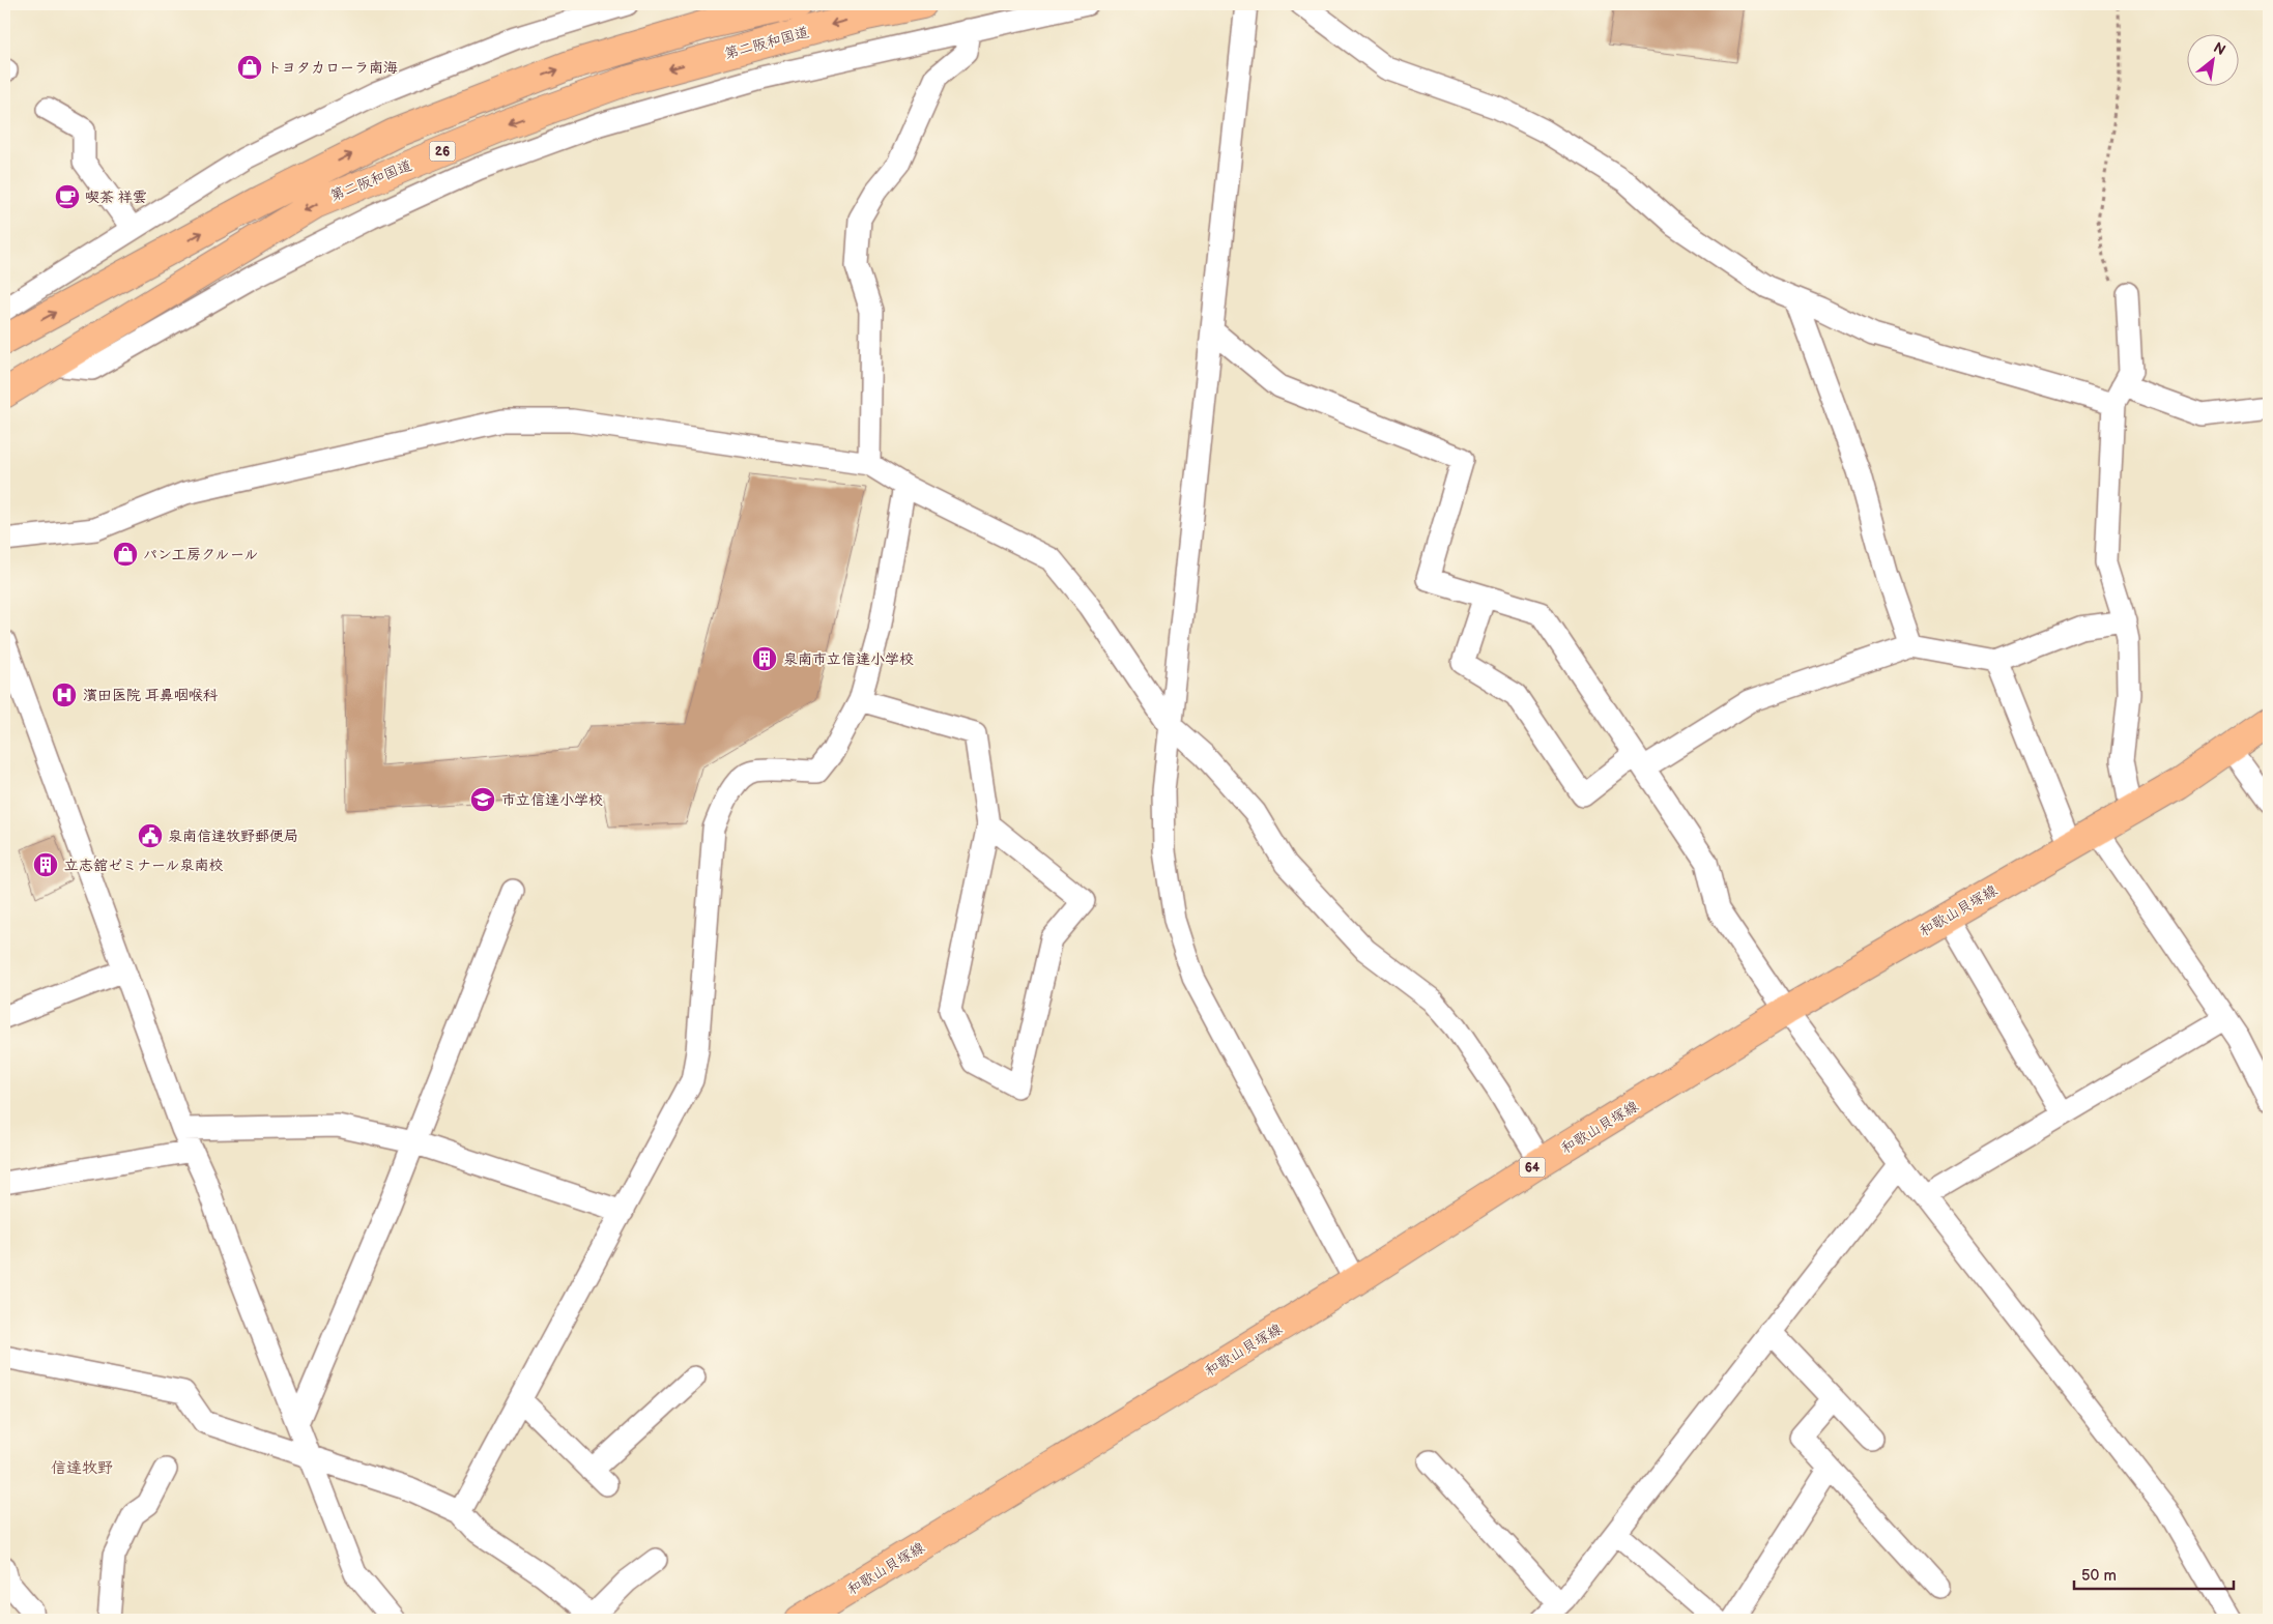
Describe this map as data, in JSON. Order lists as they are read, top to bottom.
{
  "streets": {
    "main road": [
      "第二阪和国道",
      "26",
      "和歌山貝塚線",
      "64"
    ]
  },
  "districts": ["信達牧野"],
  "places": {
    "shop": ["トヨタカローラ南海", "パン工房クルール"],
    "cafe": ["喫茶 祥雲"],
    "building": ["泉南市立信達小学校", "立志舘ゼミナール泉南校"],
    "hospital": ["濱田医院 耳鼻咽喉科"],
    "school or university": ["市立信達小学校"],
    "public building": ["泉南信達牧野郵便局"]
  },
  "scale_bar": "50 m",
  "north": "top right"
}
